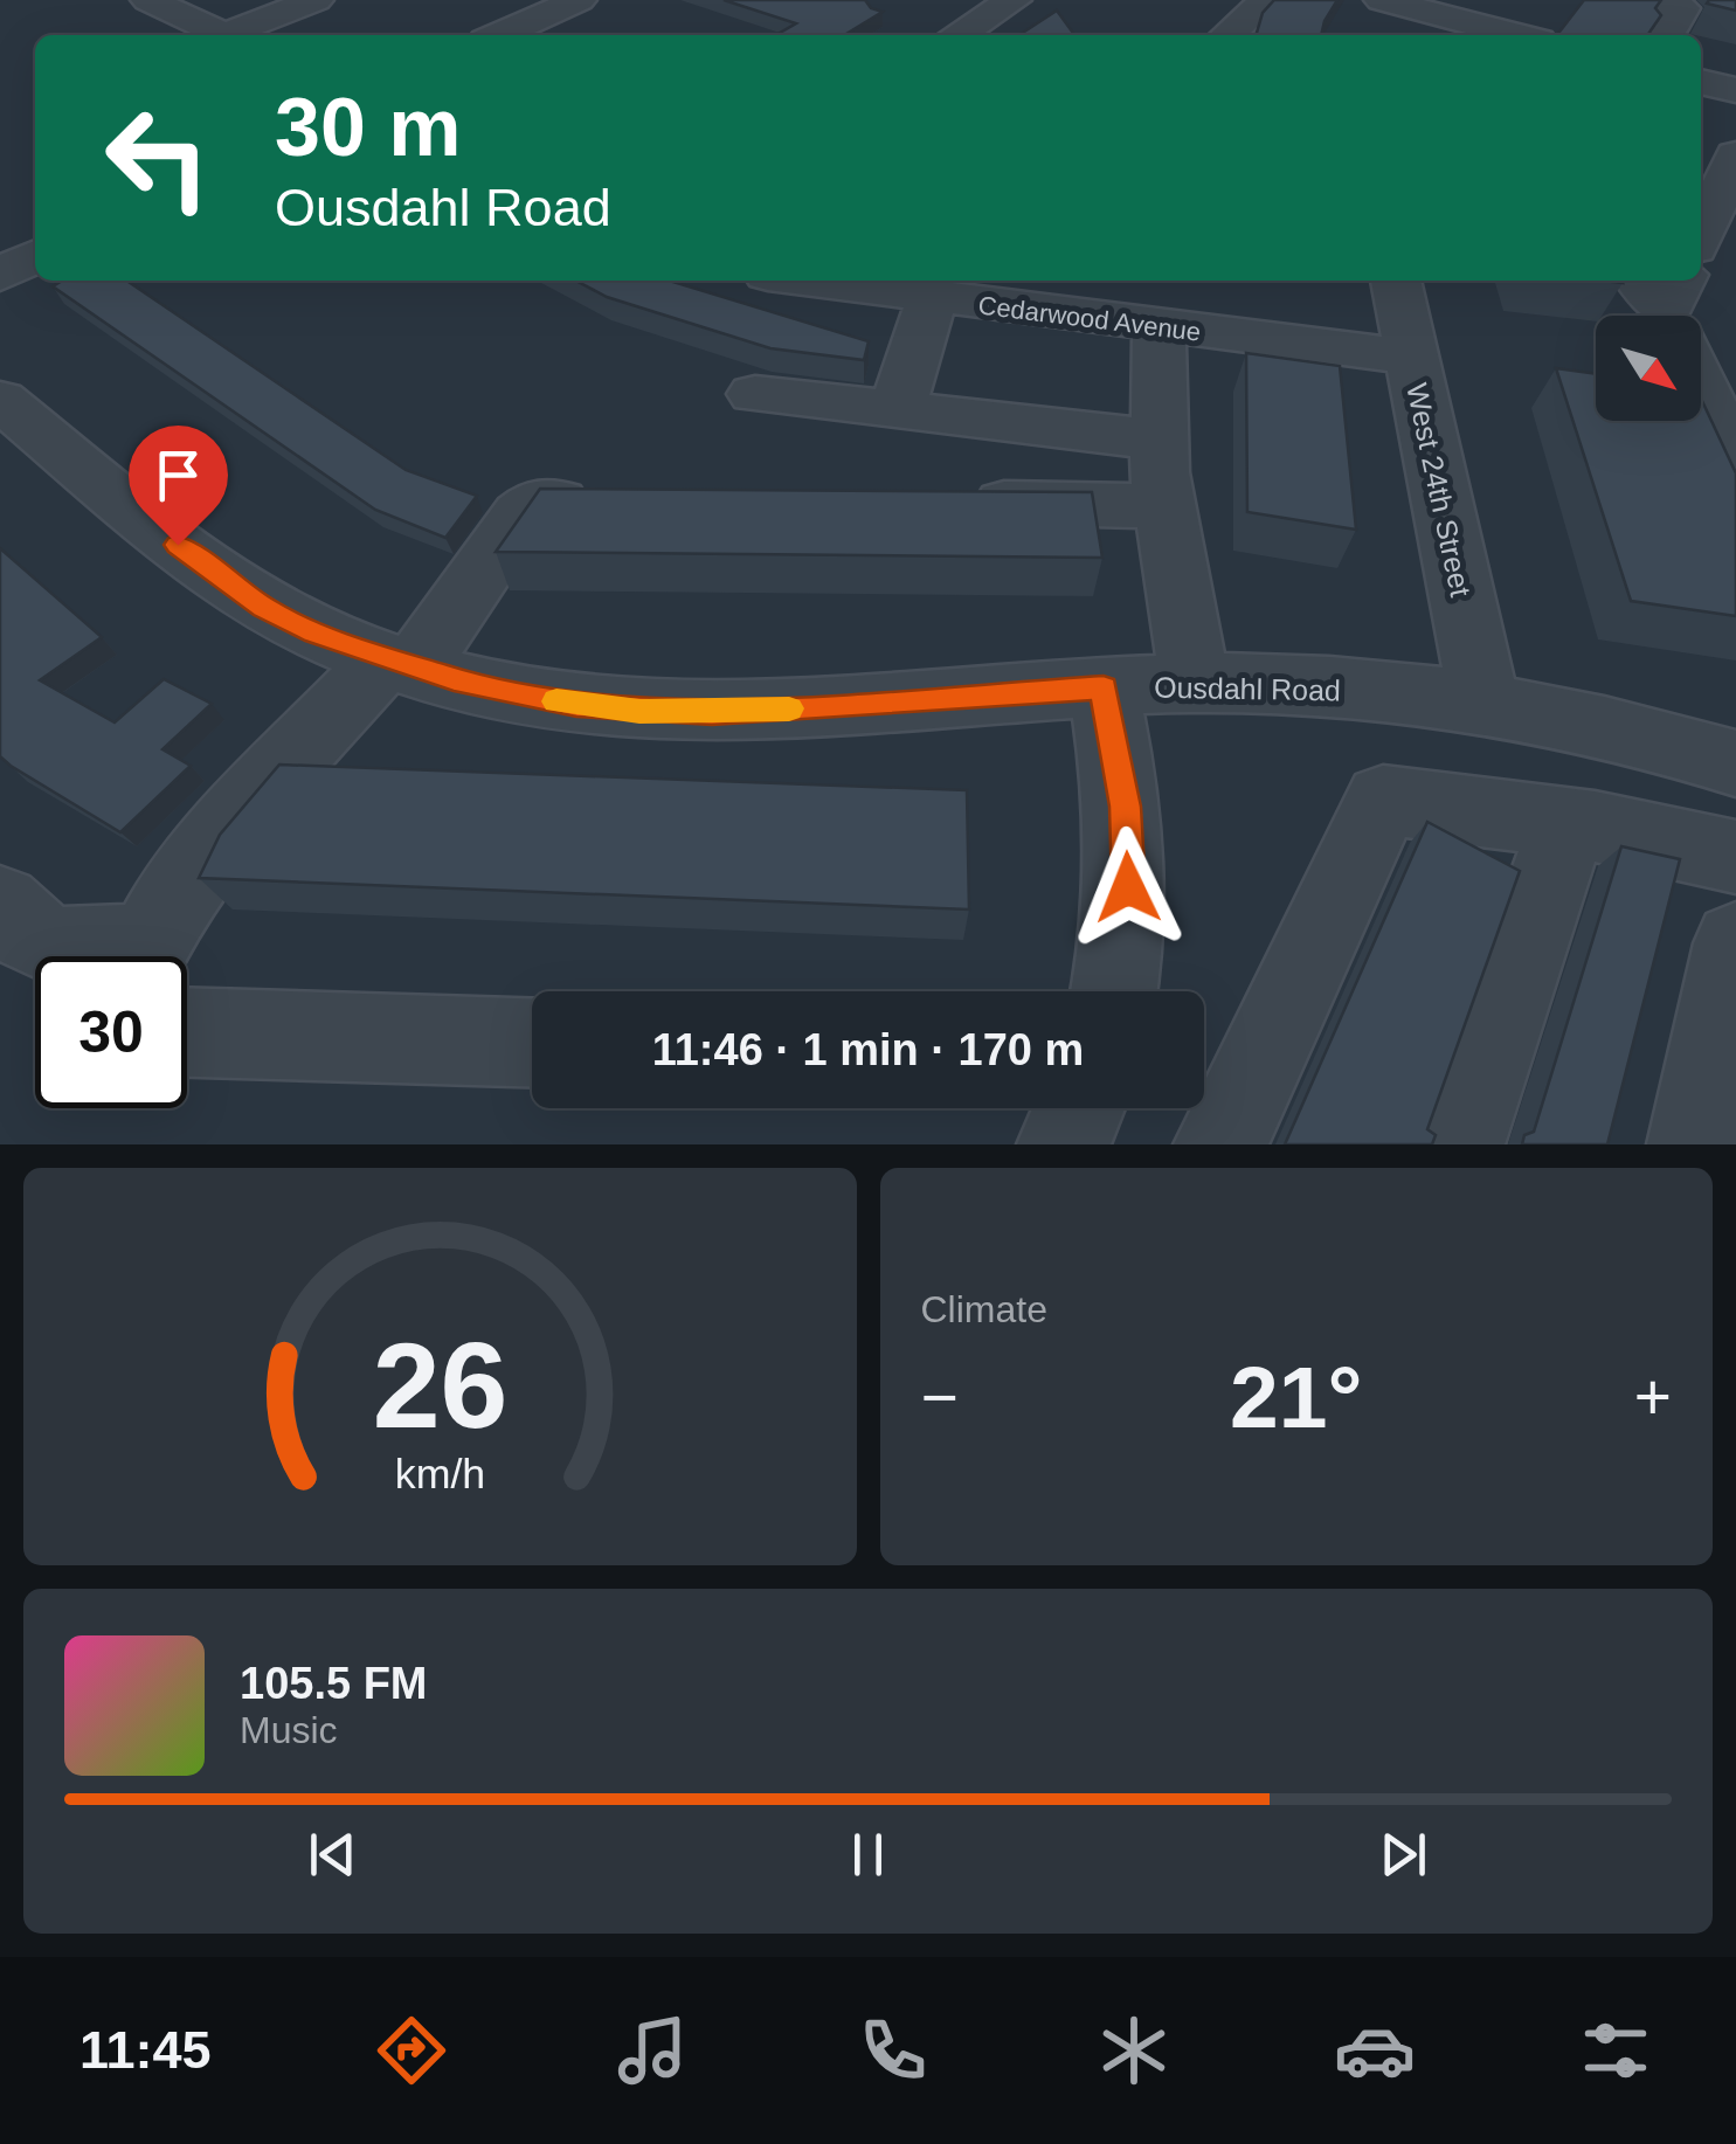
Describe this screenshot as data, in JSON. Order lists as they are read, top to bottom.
{
  "streets": {
    "street": ["Cedarwood Avenue", "West 24th Street", "Ousdahl Road"]
  },
  "crossings": [
    ["Cedarwood Avenue", "West 24th Street"],
    ["West 24th Street", "Ousdahl Road"]
  ],
  "north": "bottom right",
  "page": {
    "turn": ["30 m", "Ousdahl Road"],
    "limit": "30",
    "trip": "11:46 · 1 min · 170 m",
    "tile": "Climate",
    "heat": ["−", "21°", "+"],
    "song": ["105.5 FM", "Music"],
    "tabs": "11:45",
    "gauge": ["26", "km/h"]
  }
}
